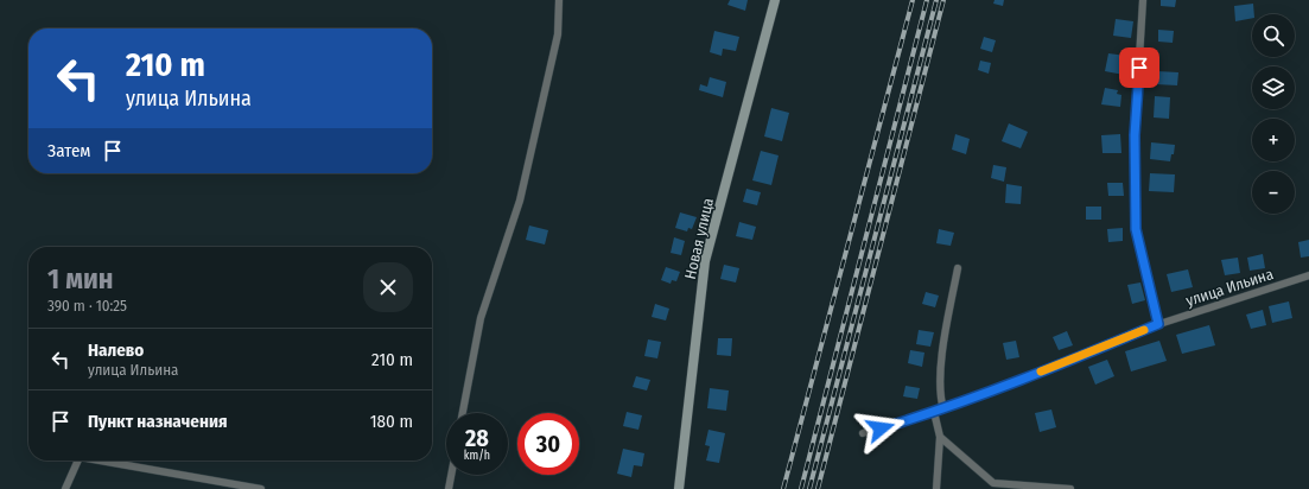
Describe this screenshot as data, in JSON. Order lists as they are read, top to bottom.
{
  "streets": {
    "street": ["Новая улица", "улица Ильина"]
  },
  "page": {
    "map_buttons": ["+", "−"],
    "turn": ["210 m", "улица Ильина"],
    "then": "Затем",
    "heading": ["1 мин", "390 m · 10:25"],
    "list": [
      {
        "name": "Налево",
        "note": "улица Ильина",
        "value": "210 m"
      },
      {
        "name": "Пункт назначения",
        "value": "180 m"
      }
    ],
    "speed": "28 km/h",
    "limit": "30"
  }
}
